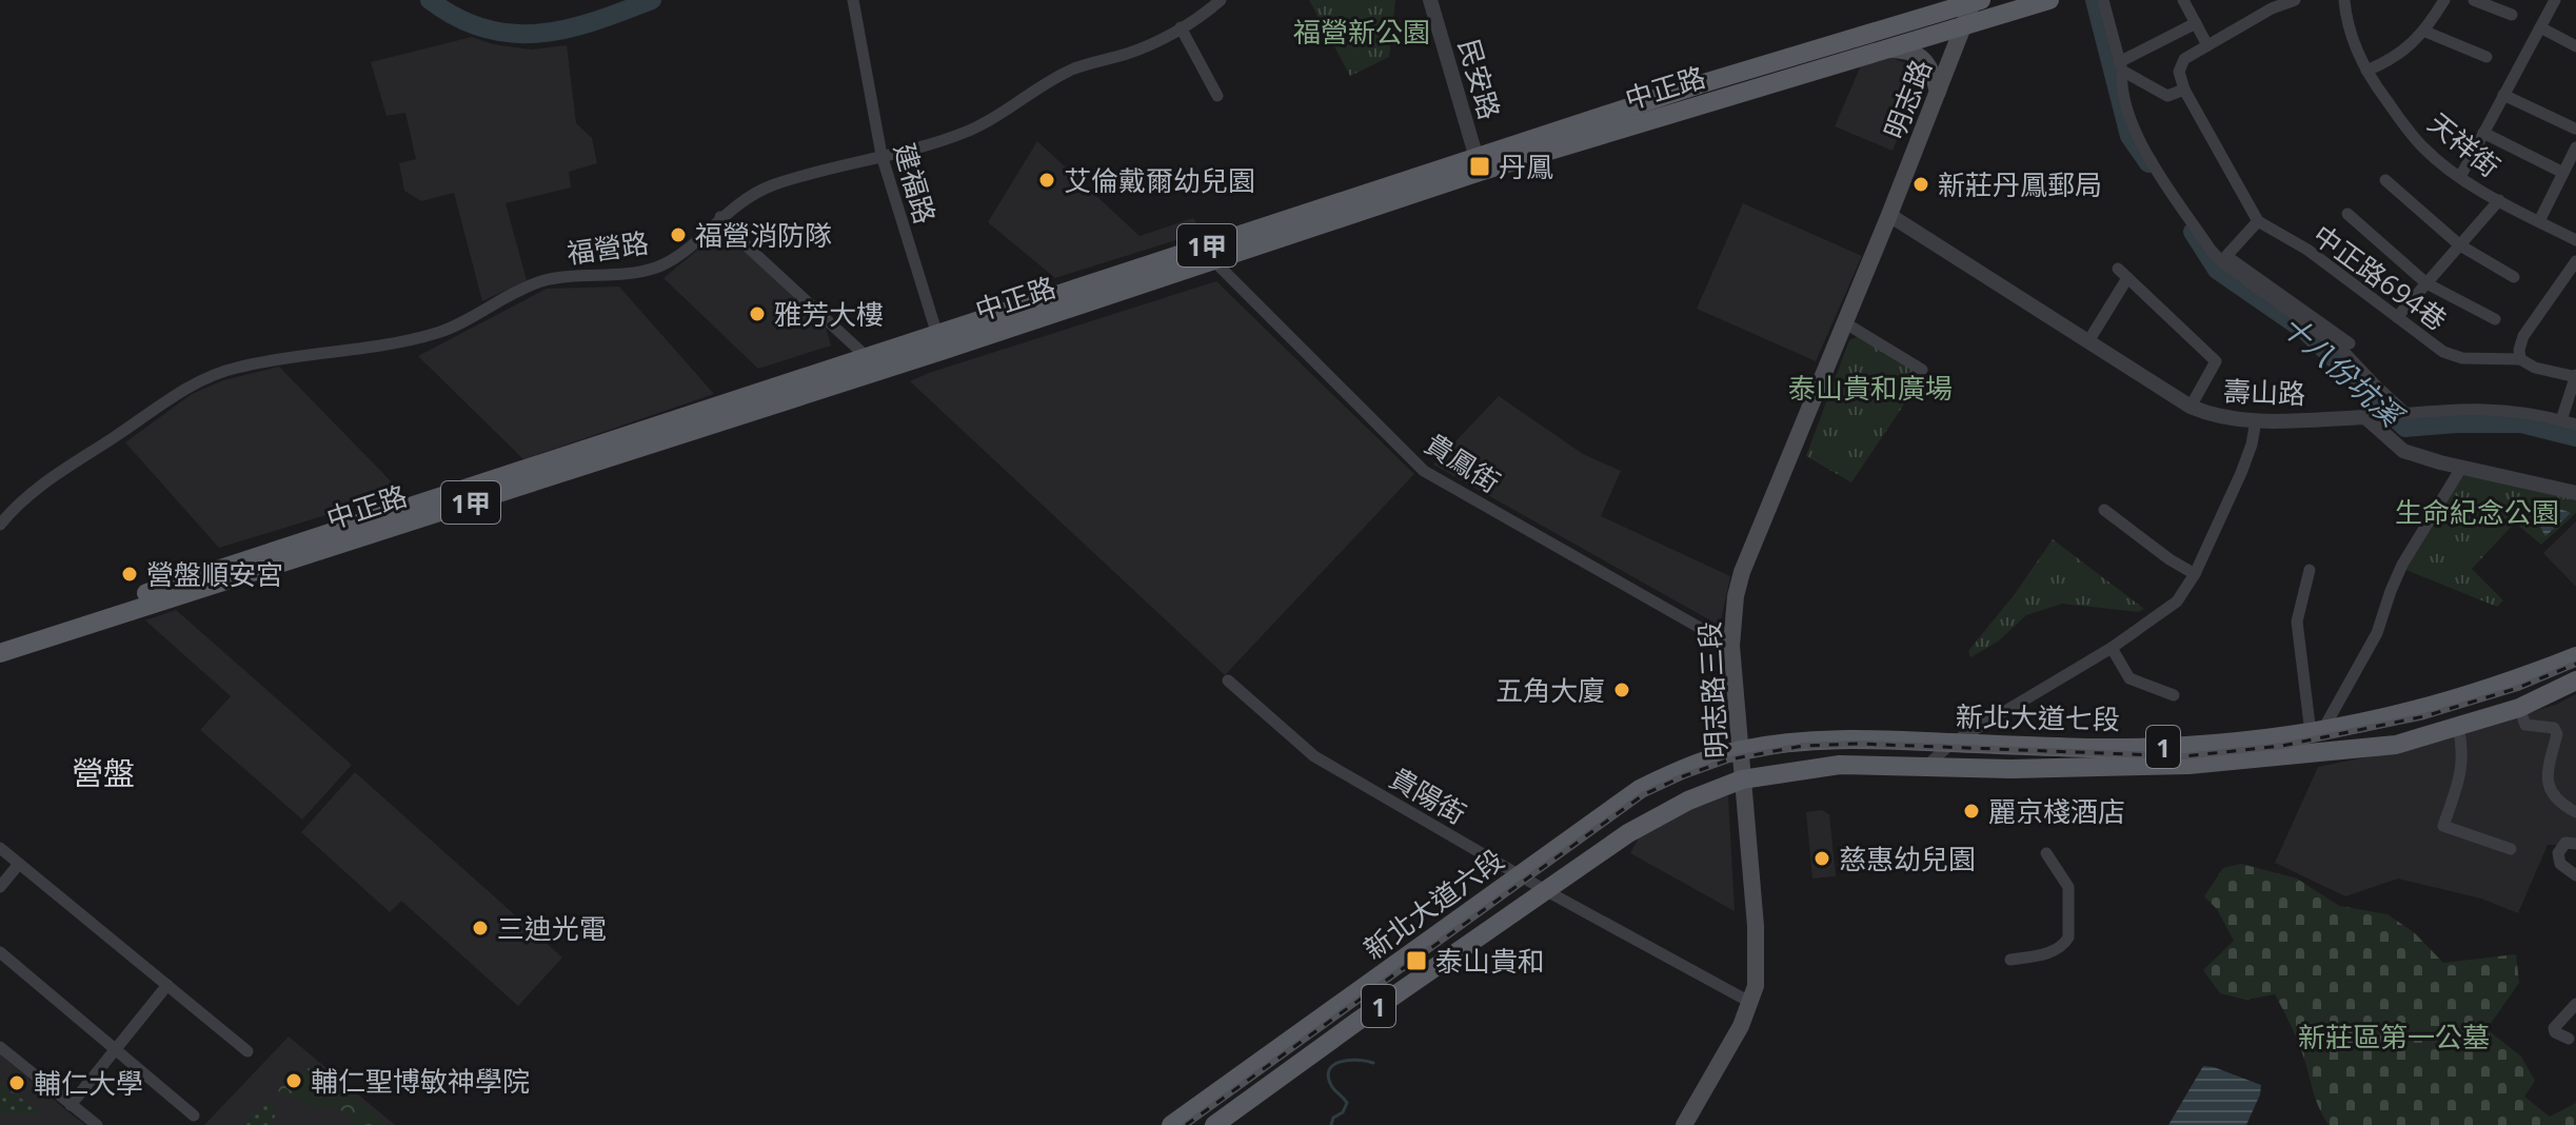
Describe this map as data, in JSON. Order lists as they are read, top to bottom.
{
  "streets": {
    "main road": [
      "中正路",
      "明志路",
      "1甲",
      "明志路三段",
      "新北大道七段",
      "1",
      "新北大道六段"
    ],
    "street": [
      "民安路",
      "天祥街",
      "建福路",
      "福營路",
      "中正路694巷",
      "壽山路",
      "貴鳳街",
      "貴陽街"
    ]
  },
  "crossings": [
    ["民安路", "中正路"],
    ["中正路", "明志路"],
    ["中正路", "建福路"],
    ["中正路", "貴鳳街"],
    ["明志路", "壽山路"],
    ["明志路", "明志路三段"],
    ["建福路", "福營路"],
    ["壽山路", "明志路三段"],
    ["貴鳳街", "明志路三段"],
    ["明志路三段", "新北大道七段"],
    ["明志路三段", "貴陽街"],
    ["明志路三段", "新北大道六段"],
    ["新北大道七段", "新北大道六段"],
    ["貴陽街", "新北大道六段"]
  ],
  "districts": ["營盤"],
  "water": ["十八份坑溪"],
  "parks": [
    "福營新公園",
    "泰山貴和廣場",
    "生命紀念公園",
    "新莊區第一公墓"
  ],
  "places": {
    "transit": ["丹鳳", "泰山貴和"],
    "other": [
      "艾倫戴爾幼兒園",
      "新莊丹鳳郵局",
      "福營消防隊",
      "雅芳大樓",
      "營盤順安宮",
      "五角大廈",
      "麗京棧酒店",
      "慈惠幼兒園",
      "三迪光電",
      "輔仁聖博敏神學院",
      "輔仁大學"
    ]
  }
}
